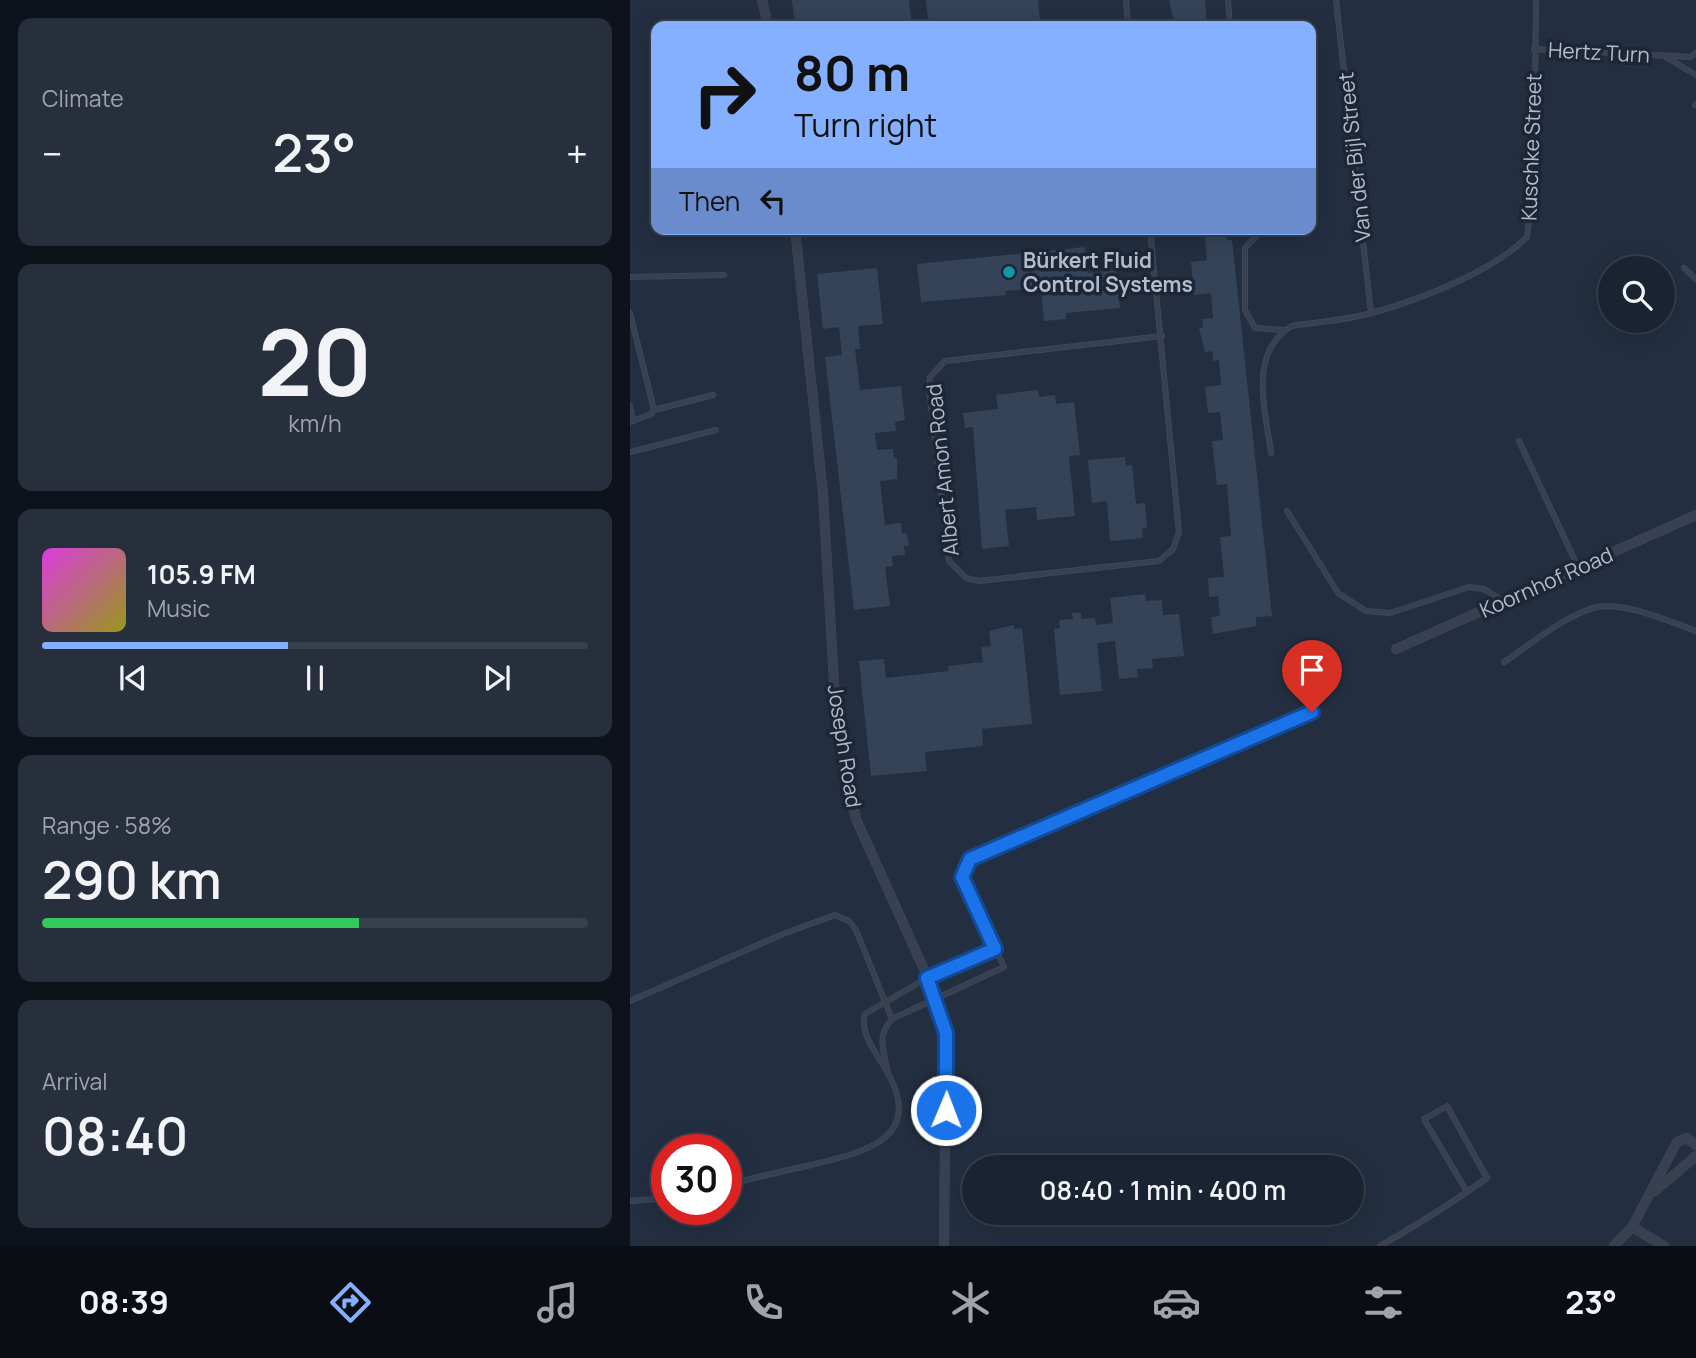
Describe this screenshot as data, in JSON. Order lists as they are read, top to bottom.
{
  "streets": {
    "street": ["Koornhof Road", "Joseph Road"],
    "lane": [
      "Hertz Turn",
      "Kuschke Street",
      "Van der Bijl Street",
      "Albert Amon Road"
    ]
  },
  "crossings": [
    ["Hertz Turn", "Kuschke Street"],
    ["Kuschke Street", "Van der Bijl Street"]
  ],
  "places": ["Bürkert Fluid Control Systems"],
  "page": {
    "tile": [
      "Climate",
      ["20", "km/h"],
      ["Range · 58%", "290 km"],
      ["Arrival", "08:40"]
    ],
    "turn": ["80 m", "Turn right"],
    "heat": ["−", "23°", "+"],
    "then": "Then",
    "song": ["105.9 FM", "Music"],
    "limit": "30",
    "trip": "08:40 · 1 min · 400 m",
    "tabs": ["08:39", "23°"]
  }
}
